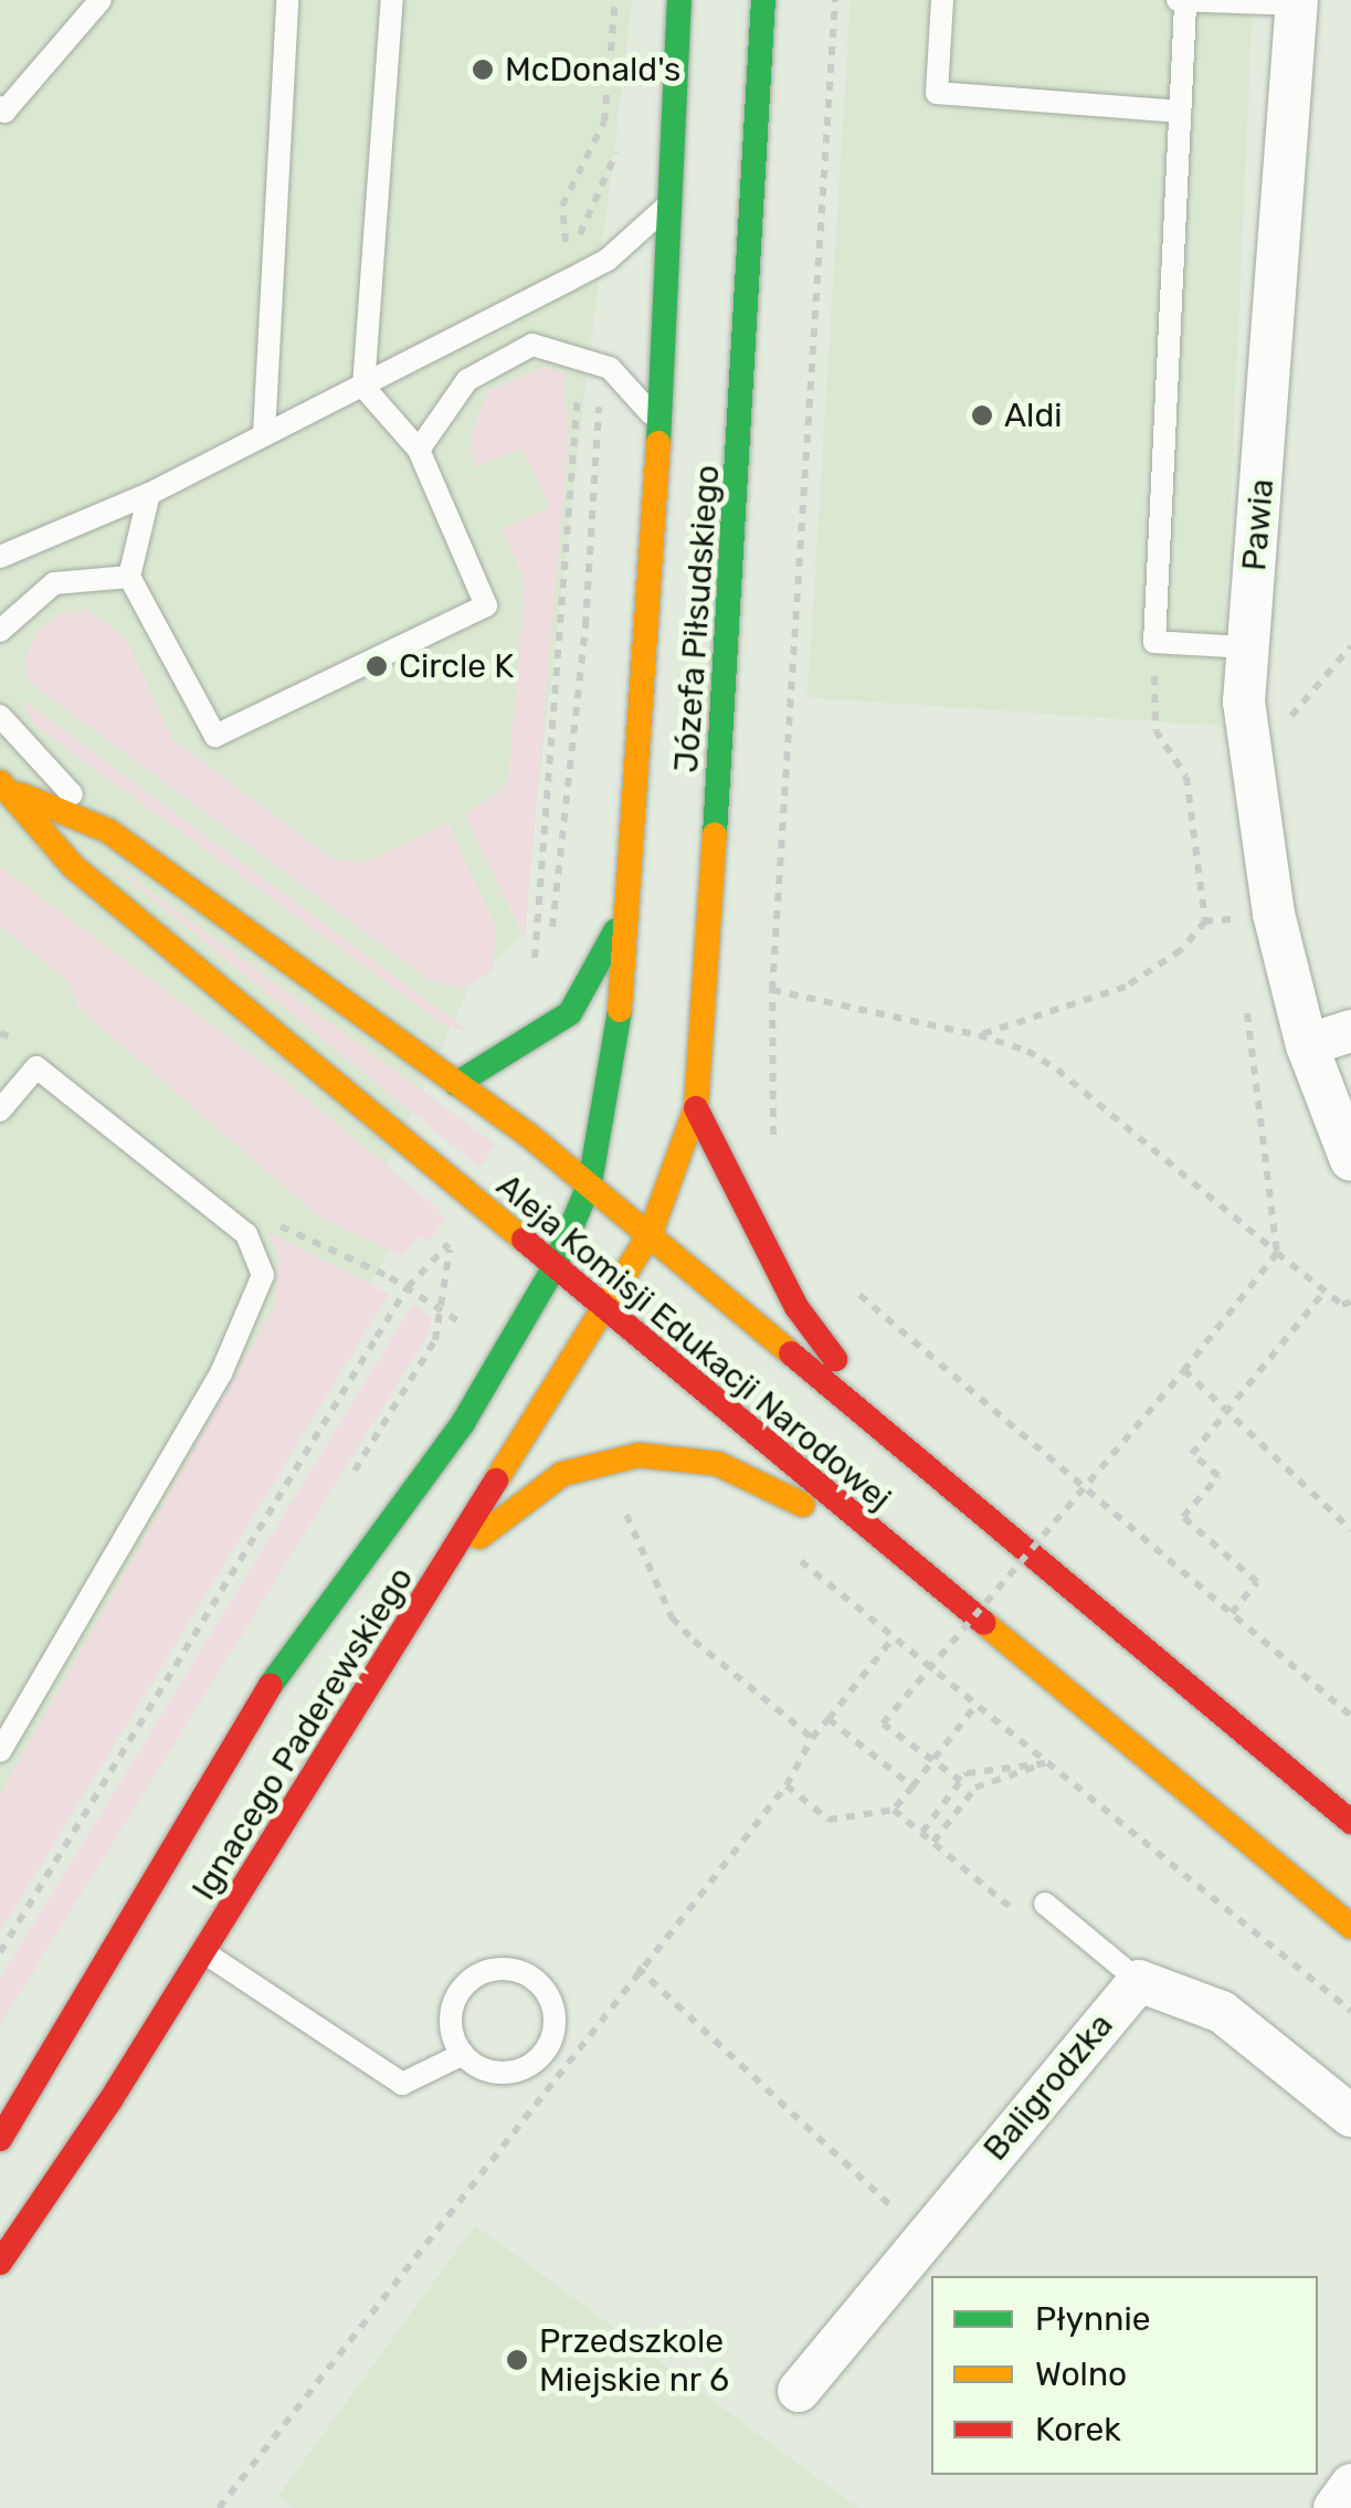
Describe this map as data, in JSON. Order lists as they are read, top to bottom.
{
  "streets": {
    "street": [
      "Pawia",
      "Józefa Piłsudskiego",
      "Aleja Komisji Edukacji Narodowej",
      "Ignacego Paderewskiego",
      "Baligrodzka"
    ]
  },
  "crossings": [
    ["Józefa Piłsudskiego", "Aleja Komisji Edukacji Narodowej"],
    ["Józefa Piłsudskiego", "Ignacego Paderewskiego"],
    ["Aleja Komisji Edukacji Narodowej", "Ignacego Paderewskiego"]
  ],
  "places": [
    "McDonald's",
    "Aldi",
    "Circle K",
    "Przedszkole Miejskie nr 6"
  ],
  "legend": ["Płynnie", "Wolno", "Korek"]
}
